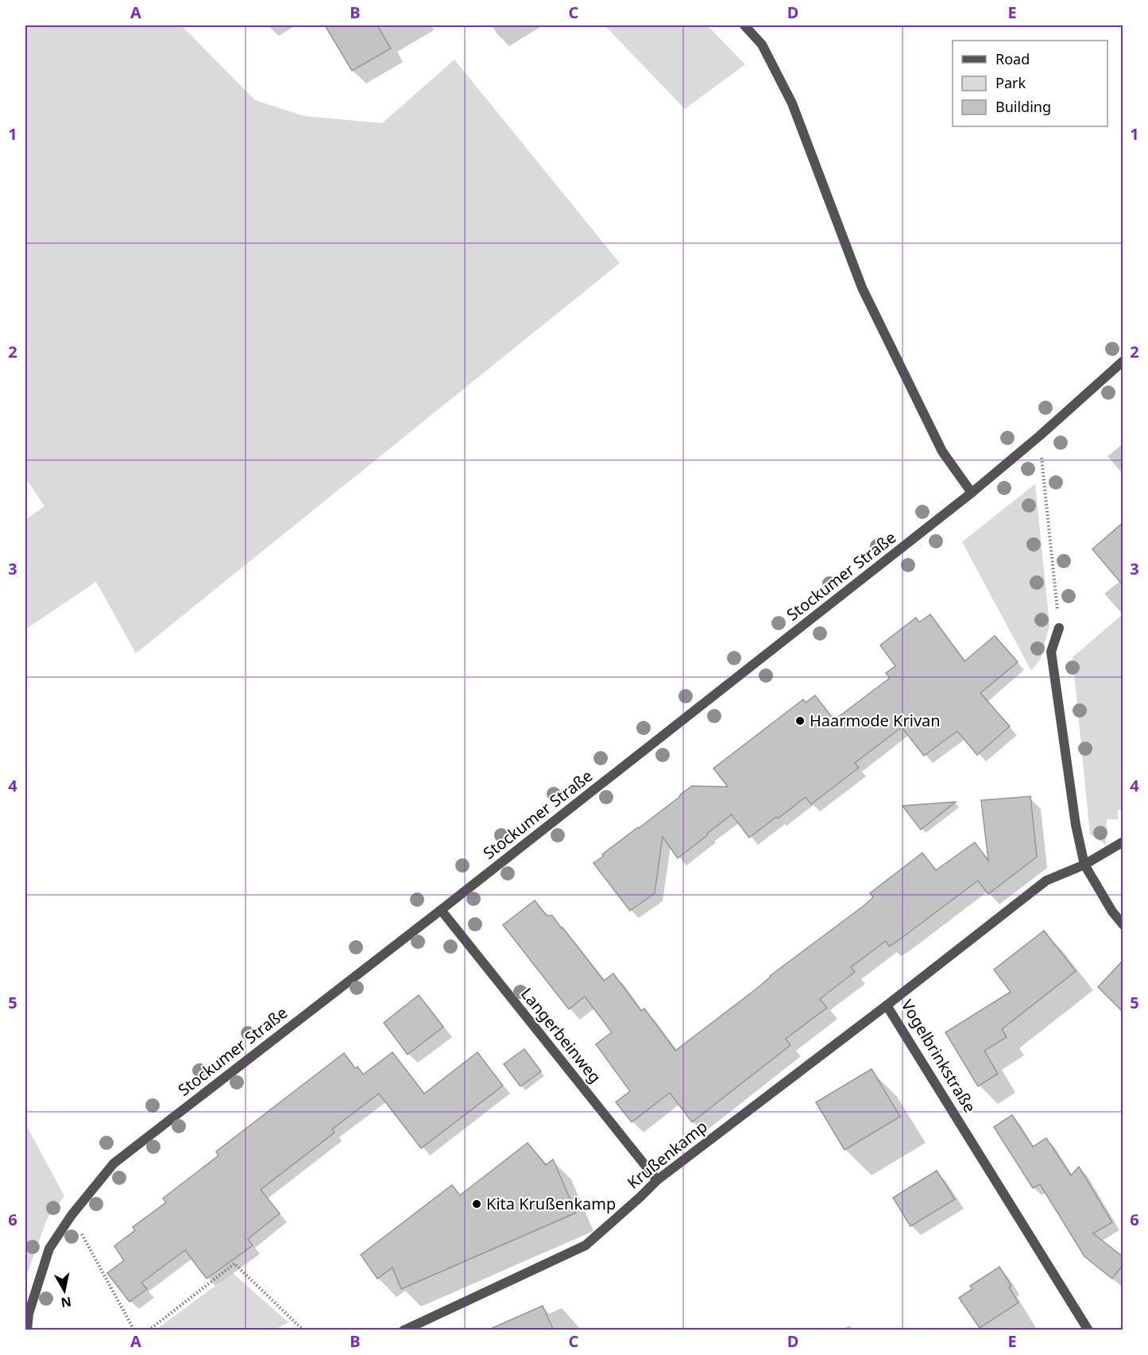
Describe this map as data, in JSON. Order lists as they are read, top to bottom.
{
  "streets": {
    "street": [
      "Stockumer Straße",
      "Langerbeinweg",
      "Vogelbrinkstraße",
      "Krußenkamp"
    ]
  },
  "crossings": [
    ["Stockumer Straße", "Langerbeinweg"],
    ["Langerbeinweg", "Krußenkamp"],
    ["Vogelbrinkstraße", "Krußenkamp"]
  ],
  "places": ["Haarmode Krivan", "Kita Krußenkamp"],
  "legend": ["Road", "Park", "Building"],
  "north": "bottom",
  "grid": {
    "columns": [
      "A",
      "B",
      "C",
      "D",
      "E"
    ],
    "rows": [
      "1",
      "2",
      "3",
      "4",
      "5",
      "6"
    ]
  }
}
